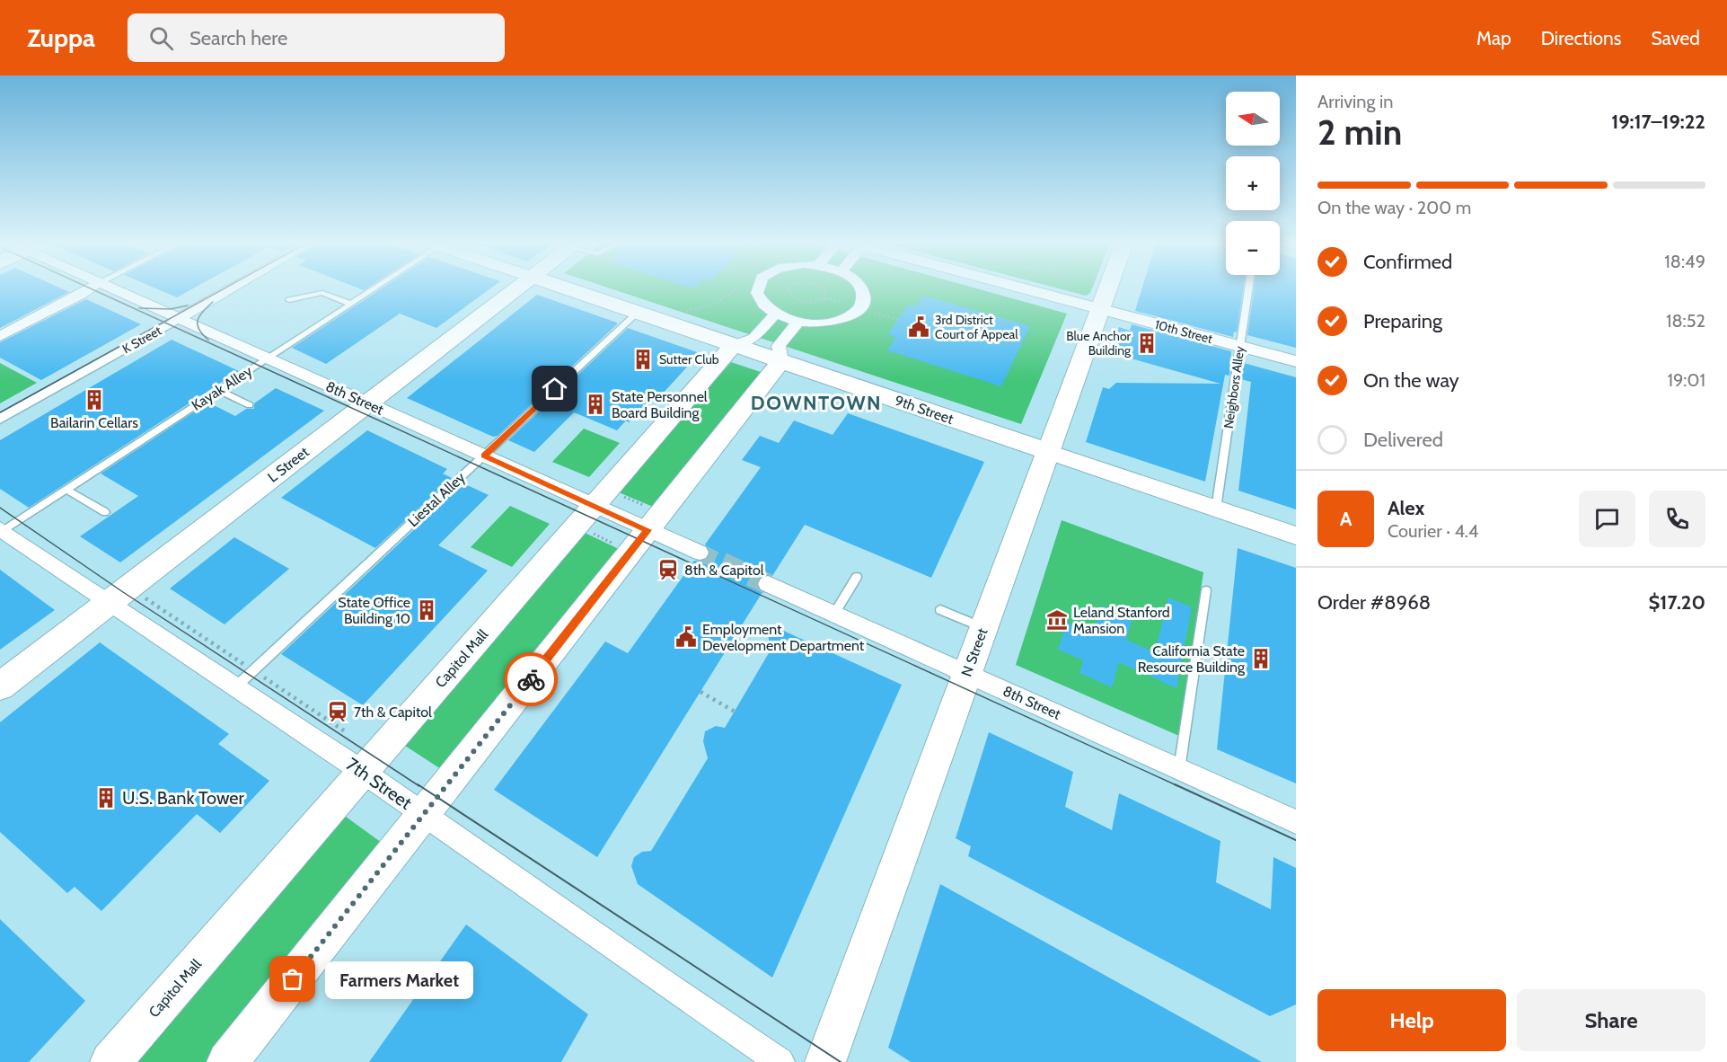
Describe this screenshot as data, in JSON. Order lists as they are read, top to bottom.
{
  "streets": {
    "main road": [
      "9th Street",
      "L Street",
      "N Street",
      "Capitol Mall"
    ],
    "street": [
      "10th Street",
      "K Street",
      "8th Street",
      "7th Street"
    ],
    "lane": ["Neighbors Alley", "Kayak Alley", "Liestal Alley"]
  },
  "crossings": [
    ["10th Street", "Neighbors Alley"],
    ["10th Street", "N Street"],
    ["K Street", "8th Street"],
    ["Neighbors Alley", "9th Street"],
    ["Kayak Alley", "8th Street"],
    ["Kayak Alley", "7th Street"],
    ["8th Street", "L Street"],
    ["8th Street", "Liestal Alley"],
    ["8th Street", "N Street"],
    ["8th Street", "Capitol Mall"],
    ["9th Street", "Liestal Alley"],
    ["9th Street", "N Street"],
    ["9th Street", "Capitol Mall"],
    ["L Street", "7th Street"],
    ["Liestal Alley", "7th Street"],
    ["Capitol Mall", "7th Street"]
  ],
  "districts": ["DOWNTOWN"],
  "places": {
    "public building": ["3rd District Court of Appeal", "Employment Development Department"],
    "building": [
      "Blue Anchor Building",
      "Sutter Club",
      "Bailarin Cellars",
      "State Personnel Board Building",
      "State Office Building 10",
      "California State Resource Building",
      "U.S. Bank Tower"
    ],
    "station": ["8th & Capitol", "7th & Capitol"],
    "museum": ["Leland Stanford Mansion"],
    "other": ["Farmers Market"]
  },
  "north": "left",
  "page": {
    "header": "Zuppa",
    "search": "Search here",
    "nav": ["Map", "Directions", "Saved"],
    "heading": ["2 min", "Arriving in", "19:17–19:22"],
    "panel": [
      "Alex",
      "Courier · 4.4",
      "Order #8968",
      "$17.20"
    ],
    "map_buttons": ["+", "−"],
    "bar": "On the way · 200 m",
    "list": [
      ["Confirmed", "18:49"],
      ["Preparing", "18:52"],
      ["On the way", "19:01"],
      "Delivered"
    ],
    "round": "A",
    "bubble": "Farmers Market",
    "buttons": ["Help", "Share"]
  }
}
